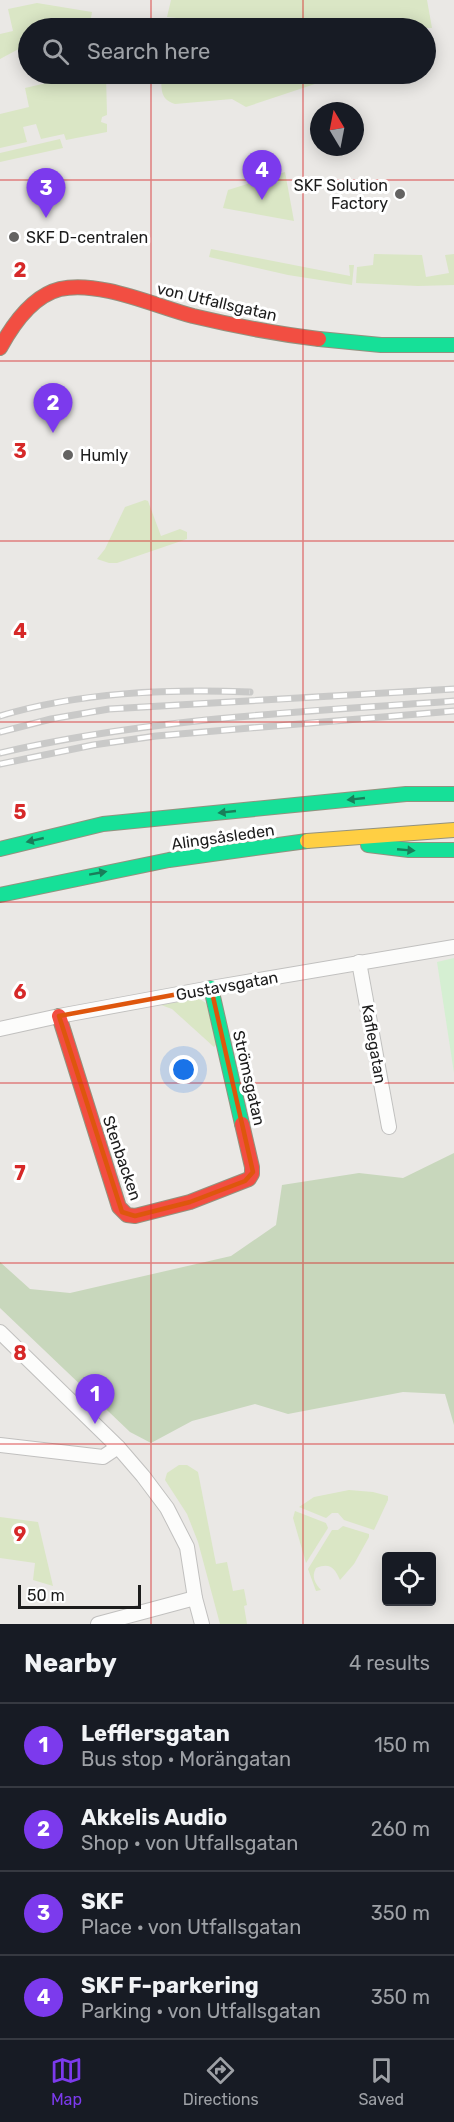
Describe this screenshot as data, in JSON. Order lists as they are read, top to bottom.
{
  "streets": {
    "main road": [
      "von Utfallsgatan",
      "Alingsåsleden",
      "Strömsgatan",
      "Stenbacken"
    ],
    "street": ["Gustavsgatan", "Kaflegatan"]
  },
  "crossings": [
    ["Gustavsgatan", "Kaflegatan"],
    ["Gustavsgatan", "Strömsgatan"],
    ["Gustavsgatan", "Stenbacken"],
    ["Strömsgatan", "Stenbacken"]
  ],
  "places": ["SKF Solution Factory", "SKF D-centralen", "Humly"],
  "scale_bar": "50 m",
  "north": "top",
  "page": {
    "search": "Search here",
    "pins": [
      "4",
      "3",
      "2",
      "1"
    ],
    "scale": "50 m",
    "heading": ["Nearby", "4 results"],
    "list": [
      {
        "mark": "1",
        "name": "Lefflersgatan",
        "note": "Bus stop · Morängatan",
        "value": "150 m"
      },
      {
        "mark": "2",
        "name": "Akkelis Audio",
        "note": "Shop · von Utfallsgatan",
        "value": "260 m"
      },
      {
        "mark": "3",
        "name": "SKF",
        "note": "Place · von Utfallsgatan",
        "value": "350 m"
      },
      {
        "mark": "4",
        "name": "SKF F-parkering",
        "note": "Parking · von Utfallsgatan",
        "value": "350 m"
      }
    ],
    "nav": ["Map", "Directions", "Saved"]
  },
  "grid": {
    "rows": [
      "2",
      "3",
      "4",
      "5",
      "6",
      "7",
      "8",
      "9"
    ]
  }
}
